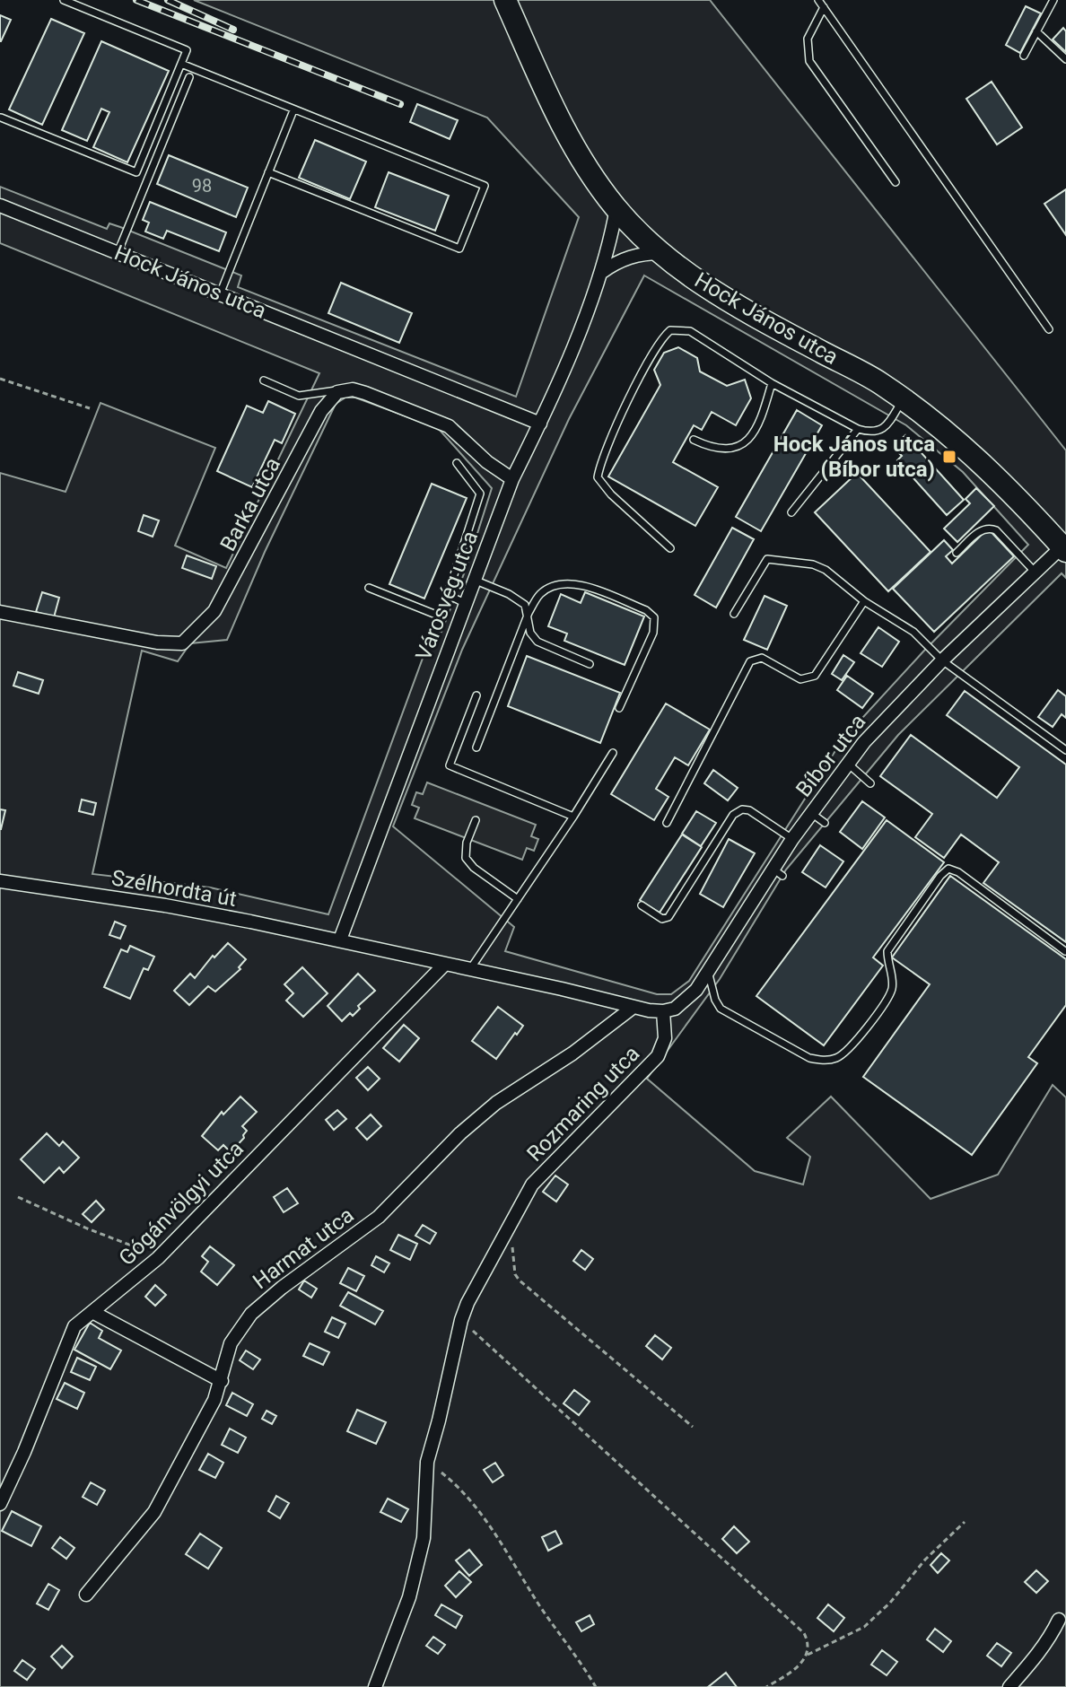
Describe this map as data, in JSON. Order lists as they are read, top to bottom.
{
  "streets": {
    "main road": ["Hock János utca"],
    "street": [
      "Barka utca",
      "Városvég utca",
      "Bíbor utca",
      "Szélhordta út",
      "Rozmaring utca",
      "Gógánvölgyi utca",
      "Harmat utca"
    ]
  },
  "crossings": [
    ["Hock János utca", "Városvég utca"],
    ["Hock János utca", "Bíbor utca"],
    ["Városvég utca", "Szélhordta út"],
    ["Bíbor utca", "Rozmaring utca"]
  ],
  "places": {
    "transit": ["Hock János utca (Bíbor utca)"]
  },
  "house_numbers": ["98"]
}
